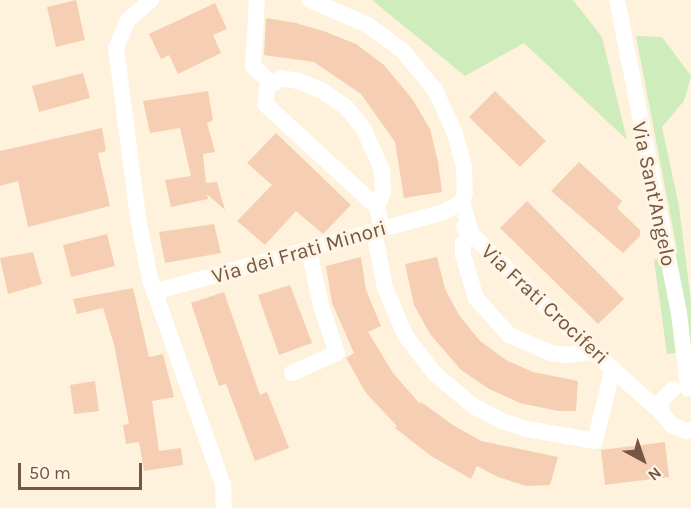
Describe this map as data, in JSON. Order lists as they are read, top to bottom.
{
  "streets": {
    "street": ["Via Sant'Angelo", "Via dei Frati Minori", "Via Frati Crociferi"]
  },
  "crossings": [
    ["Via dei Frati Minori", "Via Frati Crociferi"]
  ],
  "scale_bar": "50 m",
  "north": "bottom right"
}
